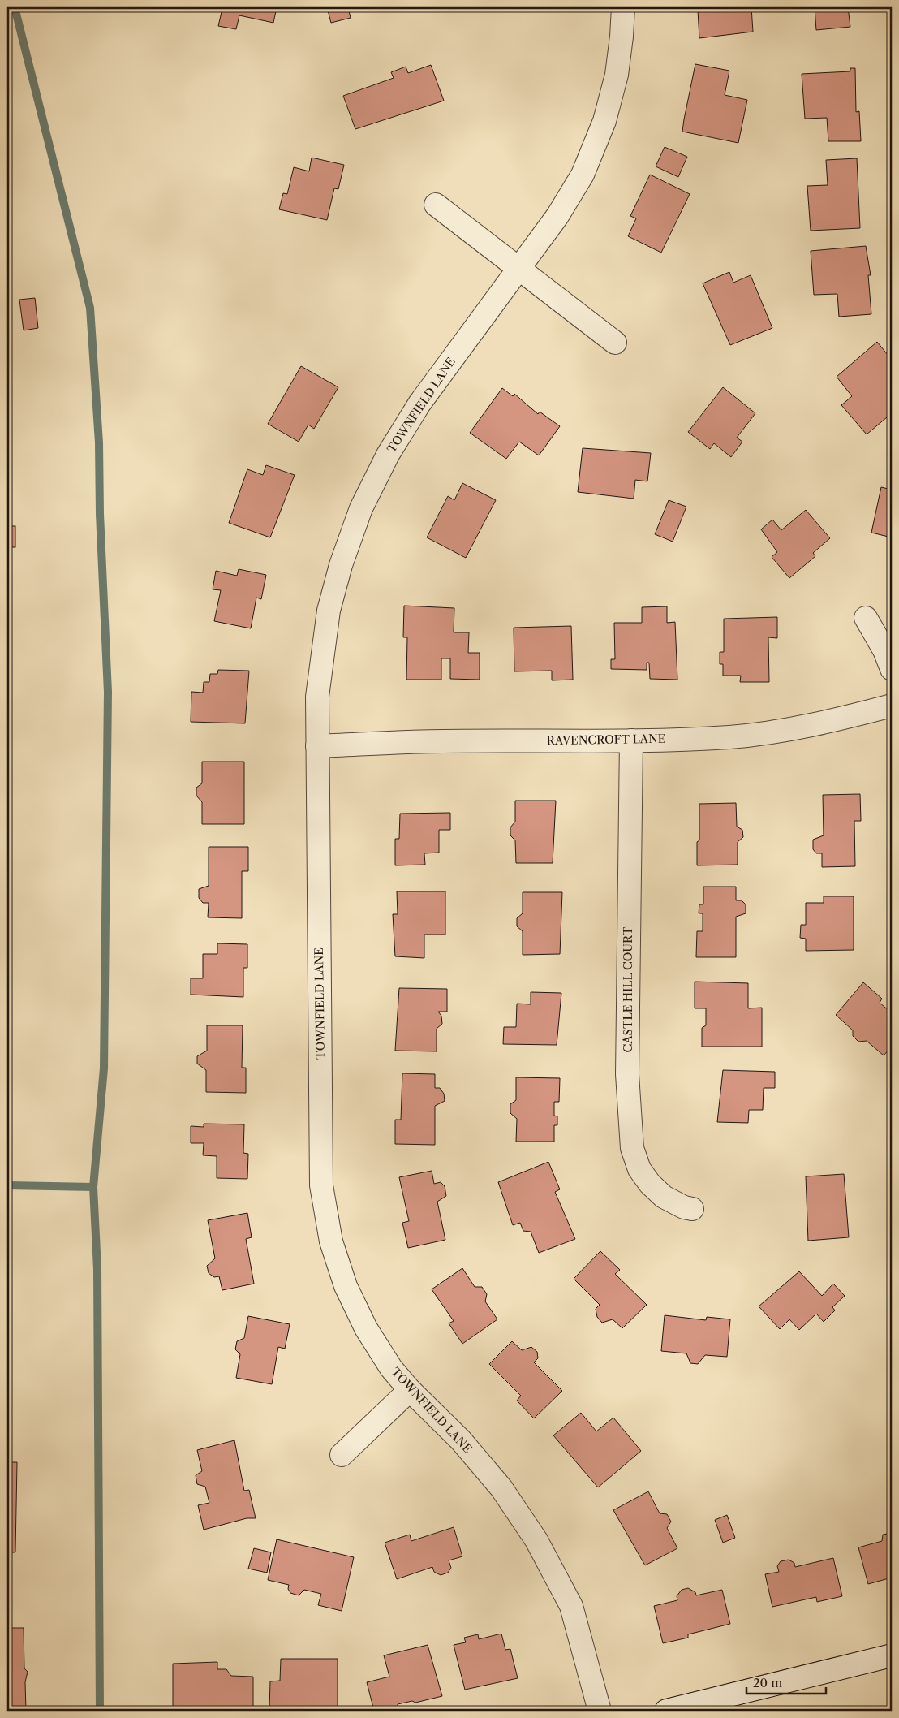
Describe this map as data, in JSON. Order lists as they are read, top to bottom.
{
  "streets": {
    "street": ["TOWNFIELD LANE", "RAVENCROFT LANE", "CASTLE HILL COURT"]
  },
  "crossings": [
    ["TOWNFIELD LANE", "RAVENCROFT LANE"],
    ["RAVENCROFT LANE", "CASTLE HILL COURT"]
  ],
  "scale_bar": "20 m"
}
